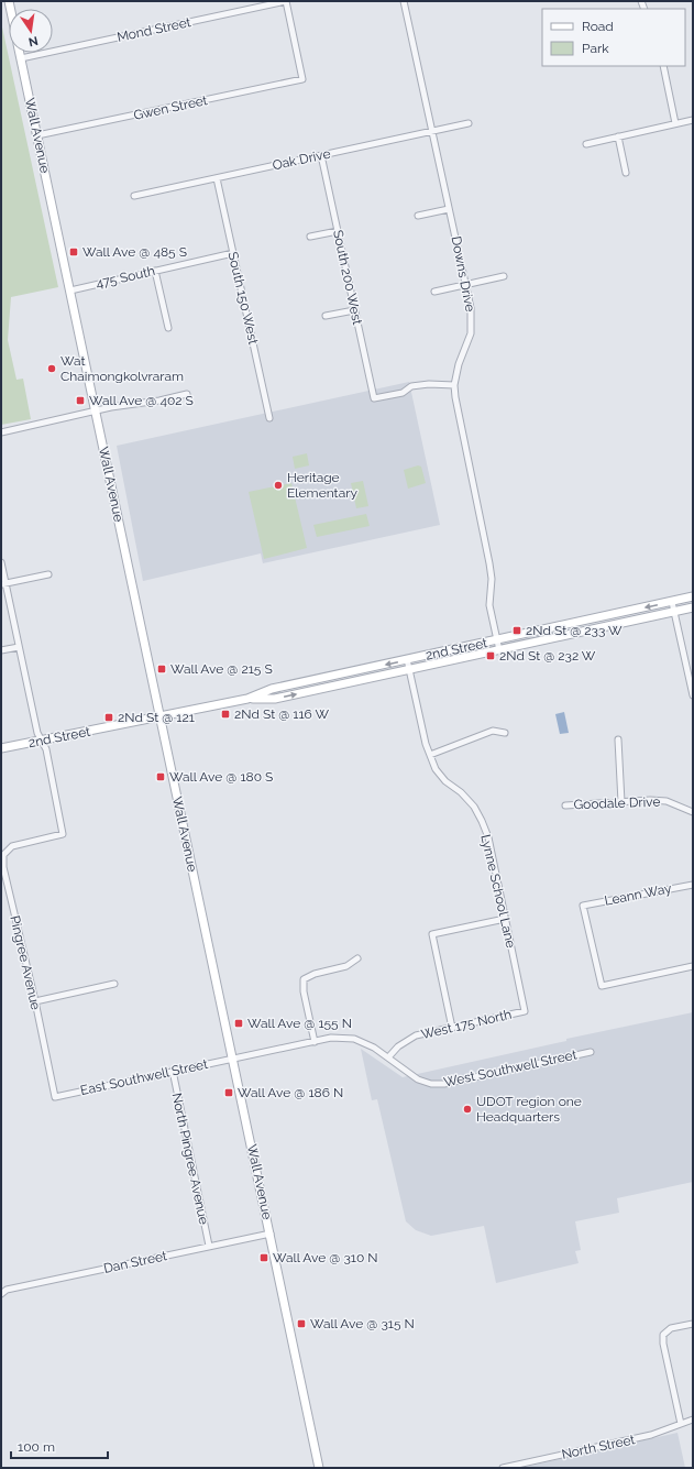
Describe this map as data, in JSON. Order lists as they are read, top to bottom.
{
  "streets": {
    "main road": ["Wall Avenue", "2nd Street"],
    "street": [
      "Mond Street",
      "Gwen Street",
      "Oak Drive",
      "Downs Drive",
      "475 South",
      "South 200 West",
      "South 150 West",
      "Goodale Drive",
      "Lynne School Lane",
      "Leann Way",
      "Pingree Avenue",
      "West 175 North",
      "West Southwell Street",
      "East Southwell Street",
      "North Pingree Avenue",
      "Dan Street",
      "North Street"
    ]
  },
  "crossings": [
    ["Mond Street", "Gwen Street"],
    ["Mond Street", "Wall Avenue"],
    ["Gwen Street", "Wall Avenue"],
    ["Wall Avenue", "475 South"],
    ["Wall Avenue", "2nd Street"],
    ["Wall Avenue", "West Southwell Street"],
    ["Wall Avenue", "East Southwell Street"],
    ["Wall Avenue", "Dan Street"],
    ["Oak Drive", "Downs Drive"],
    ["Oak Drive", "South 200 West"],
    ["Oak Drive", "South 150 West"],
    ["Downs Drive", "South 200 West"],
    ["Downs Drive", "2nd Street"],
    ["475 South", "South 150 West"],
    ["2nd Street", "Lynne School Lane"],
    ["2nd Street", "Pingree Avenue"],
    ["Lynne School Lane", "West 175 North"],
    ["Pingree Avenue", "East Southwell Street"],
    ["West 175 North", "West Southwell Street"],
    ["West Southwell Street", "East Southwell Street"],
    ["East Southwell Street", "North Pingree Avenue"],
    ["North Pingree Avenue", "Dan Street"]
  ],
  "places": {
    "transit": [
      "Wall Ave @ 485 S",
      "Wall Ave @ 402 S",
      "2Nd St @ 233 W",
      "2Nd St @ 232 W",
      "Wall Ave @ 215 S",
      "2Nd St @ 116 W",
      "2Nd St @ 121",
      "Wall Ave @ 180 S",
      "Wall Ave @ 155 N",
      "Wall Ave @ 186 N",
      "Wall Ave @ 310 N",
      "Wall Ave @ 315 N"
    ],
    "other": ["Wat Chaimongkolvraram", "Heritage Elementary", "UDOT region one Headquarters"]
  },
  "legend": ["Road", "Park"],
  "scale_bar": "100 m",
  "north": "bottom"
}
